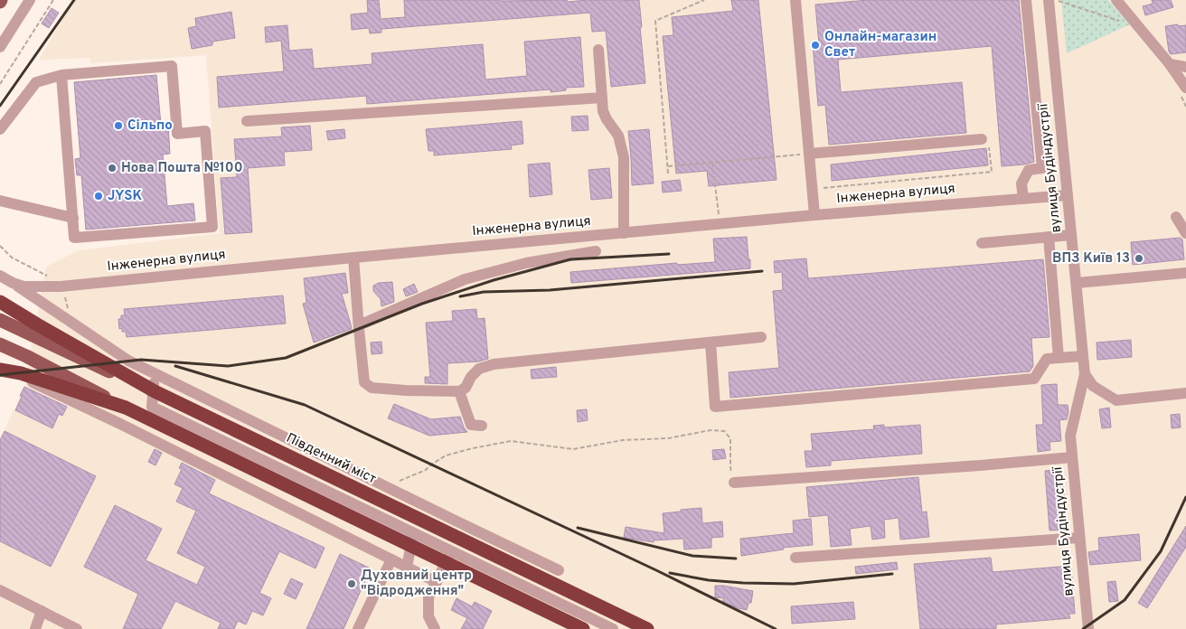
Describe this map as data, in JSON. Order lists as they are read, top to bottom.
{
  "streets": {
    "highway": ["Південний міст"],
    "street": ["вулиця Будіндустрії", "Інженерна вулиця"]
  },
  "crossings": [
    ["вулиця Будіндустрії", "Інженерна вулиця"]
  ],
  "places": [
    "Онлайн-магазин Свет",
    "Сільпо",
    "Нова Пошта №100",
    "JYSK",
    "ВПЗ Київ 13",
    "Духовний центр \"Відродження\""
  ]
}
